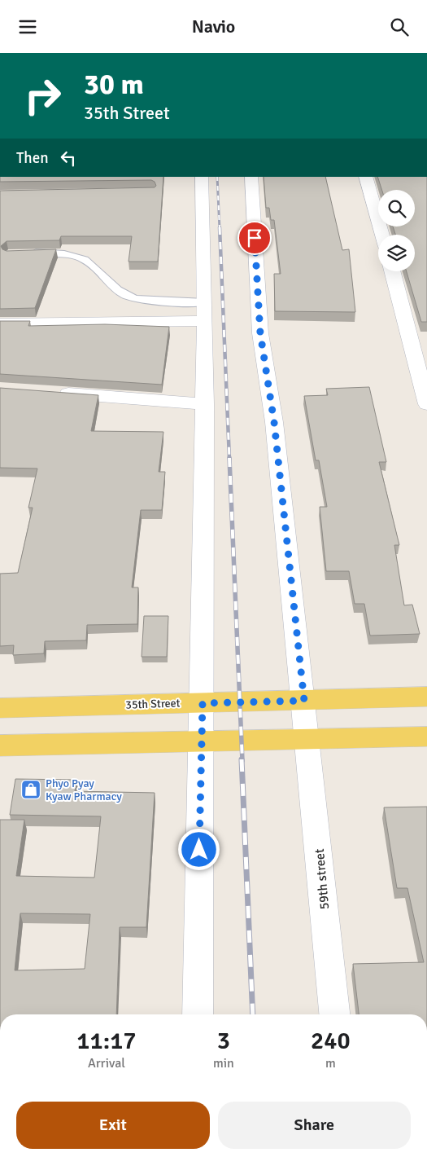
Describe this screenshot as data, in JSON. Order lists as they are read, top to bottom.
{
  "streets": {
    "main road": ["35th Street"],
    "street": ["59th street"]
  },
  "crossings": [
    ["35th Street", "59th street"]
  ],
  "places": {
    "shop": ["Phyo Pyay Kyaw Pharmacy"]
  },
  "page": {
    "header": "Navio",
    "turn": ["30 m", "35th Street"],
    "then": "Then",
    "eta": [
      "11:17",
      "Arrival",
      "3",
      "min",
      "240",
      "m"
    ],
    "buttons": ["Exit", "Share"]
  }
}
